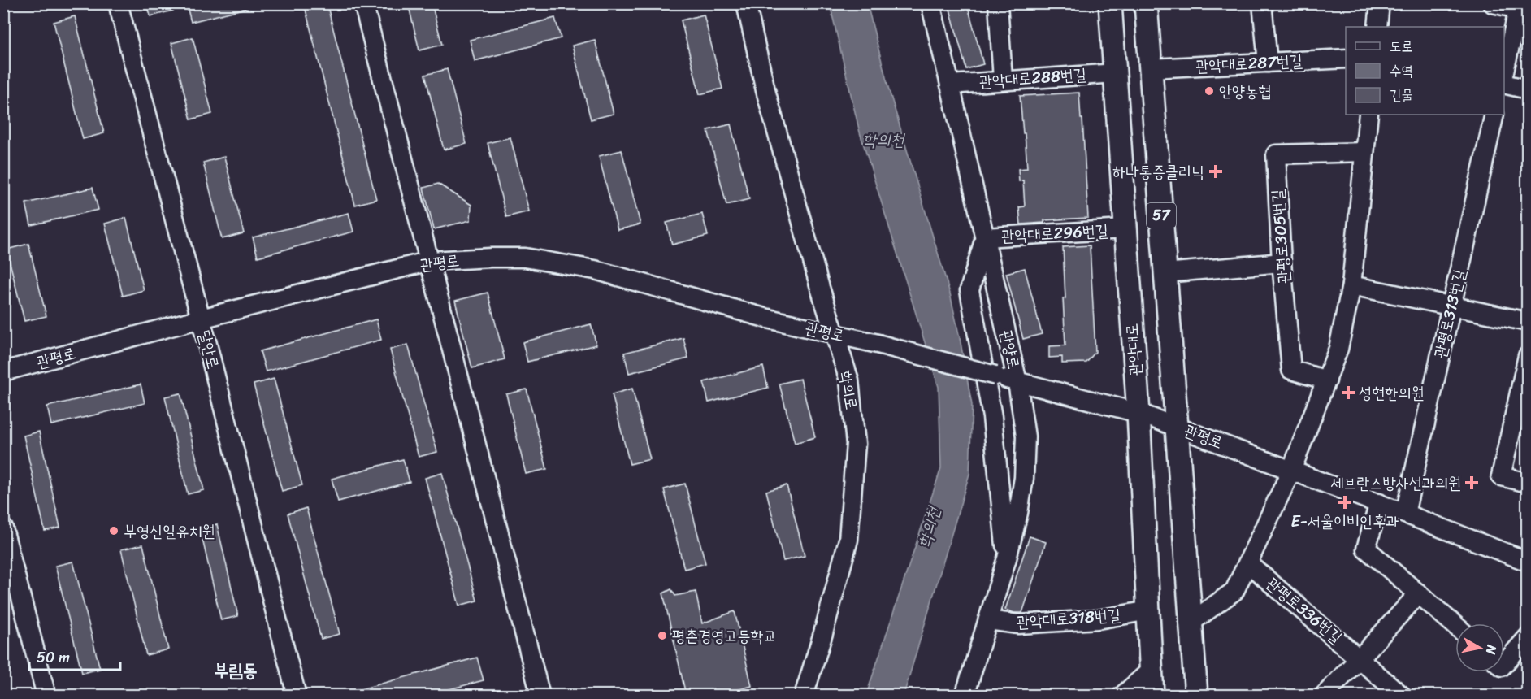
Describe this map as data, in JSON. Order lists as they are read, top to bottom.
{
  "streets": {
    "main road": ["57", "관악대로"],
    "street": [
      "관악대로287번길",
      "관악대로288번길",
      "관악대로296번길",
      "관평로305번길",
      "관평로",
      "관평로313번길",
      "달안로",
      "관양로",
      "학의로",
      "관평로336번길",
      "관악대로318번길"
    ]
  },
  "crossings": [
    ["관악대로287번길", "57"],
    ["관악대로288번길", "관양로"],
    ["관악대로288번길", "관악대로"],
    ["57", "관평로"],
    ["관악대로296번길", "관양로"],
    ["관악대로296번길", "관악대로"],
    ["관평로", "관평로313번길"],
    ["관평로", "달안로"],
    ["관평로", "관양로"],
    ["관평로", "관악대로"],
    ["관평로", "학의로"],
    ["관양로", "관악대로318번길"],
    ["관악대로", "관악대로318번길"]
  ],
  "districts": ["부림동"],
  "water": ["학의천"],
  "places": {
    "other": ["안양농협", "부영신일유치원", "평촌경영고등학교"],
    "health": [
      "하나통증클리닉",
      "성현한의원",
      "세브란스방사선과의원",
      "E-서울이비인후과"
    ]
  },
  "legend": ["도로", "수역", "건물"],
  "scale_bar": "50 m",
  "north": "right"
}
